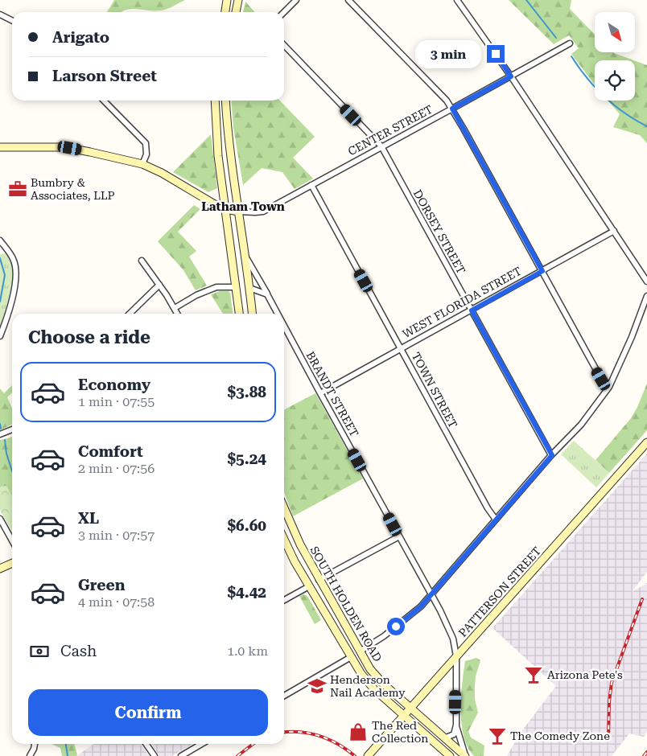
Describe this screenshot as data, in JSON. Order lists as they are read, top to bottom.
{
  "streets": {
    "main road": ["PATTERSON STREET", "SOUTH HOLDEN ROAD"],
    "street": [
      "CENTER STREET",
      "DORSEY STREET",
      "WEST FLORIDA STREET",
      "TOWN STREET",
      "BRANDT STREET"
    ]
  },
  "crossings": [
    ["CENTER STREET", "DORSEY STREET"],
    ["CENTER STREET", "TOWN STREET"],
    ["DORSEY STREET", "WEST FLORIDA STREET"],
    ["WEST FLORIDA STREET", "TOWN STREET"],
    ["WEST FLORIDA STREET", "BRANDT STREET"],
    ["BRANDT STREET", "PATTERSON STREET"],
    ["BRANDT STREET", "SOUTH HOLDEN ROAD"],
    ["PATTERSON STREET", "SOUTH HOLDEN ROAD"]
  ],
  "districts": ["Latham Town"],
  "places": {
    "office": ["Bumbry & Associates, LLP"],
    "bar": ["Arizona Pete's", "The Comedy Zone"],
    "school or university": ["Henderson Nail Academy"],
    "shop": ["The Red Collection"]
  },
  "north": "bottom right",
  "page": {
    "banner": ["Arigato", "Larson Street"],
    "bubble": "3 min",
    "heading": "Choose a ride",
    "list": [
      {
        "name": "Economy",
        "note": "1 min · 07:55",
        "value": "$3.88"
      },
      {
        "name": "Comfort",
        "note": "2 min · 07:56",
        "value": "$5.24"
      },
      {
        "name": "XL",
        "note": "3 min · 07:57",
        "value": "$6.60"
      },
      {
        "name": "Green",
        "note": "4 min · 07:58",
        "value": "$4.42"
      }
    ],
    "pay": ["Cash", "1.0 km"],
    "buttons": "Confirm"
  }
}
